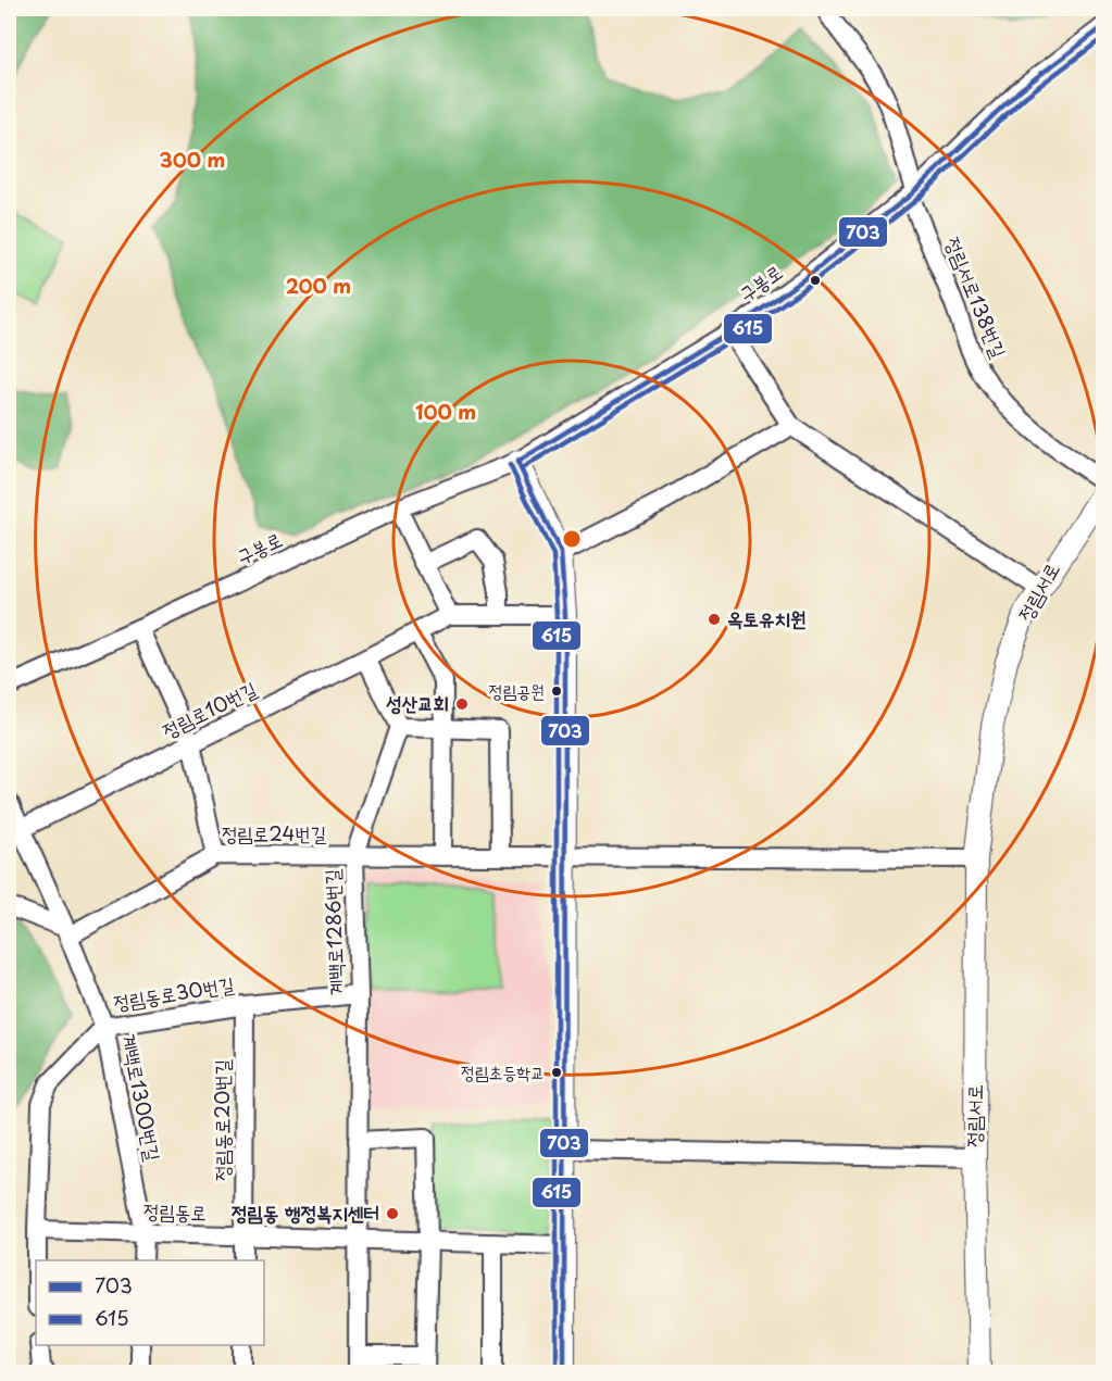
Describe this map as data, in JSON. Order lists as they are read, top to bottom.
{
  "streets": {
    "main road": ["정림서로"],
    "street": [
      "구봉로",
      "정림서로138번길",
      "정림로10번길",
      "정림로24번길",
      "계백로1286번길",
      "정림동로30번길",
      "계백로1300번길",
      "정림동로20번길",
      "정림동로"
    ]
  },
  "crossings": [
    ["구봉로", "정림서로138번길"],
    ["정림로10번길", "계백로1300번길"],
    ["정림로24번길", "계백로1286번길"],
    ["정림로24번길", "계백로1300번길"],
    ["계백로1286번길", "정림동로30번길"],
    ["계백로1286번길", "정림동로"],
    ["정림동로30번길", "계백로1300번길"],
    ["정림동로30번길", "정림동로20번길"],
    ["정림동로30번길", "정림동로"],
    ["계백로1300번길", "정림동로"],
    ["정림동로20번길", "정림동로"]
  ],
  "places": [
    "옥토유치원",
    "정림공원",
    "성산교회",
    "정림초등학교",
    "정림동 행정복지센터"
  ],
  "lines": ["transit line 703", "transit line 615"],
  "legend": ["703", "615"],
  "rings": ["300 m", "200 m", "100 m"]
}
